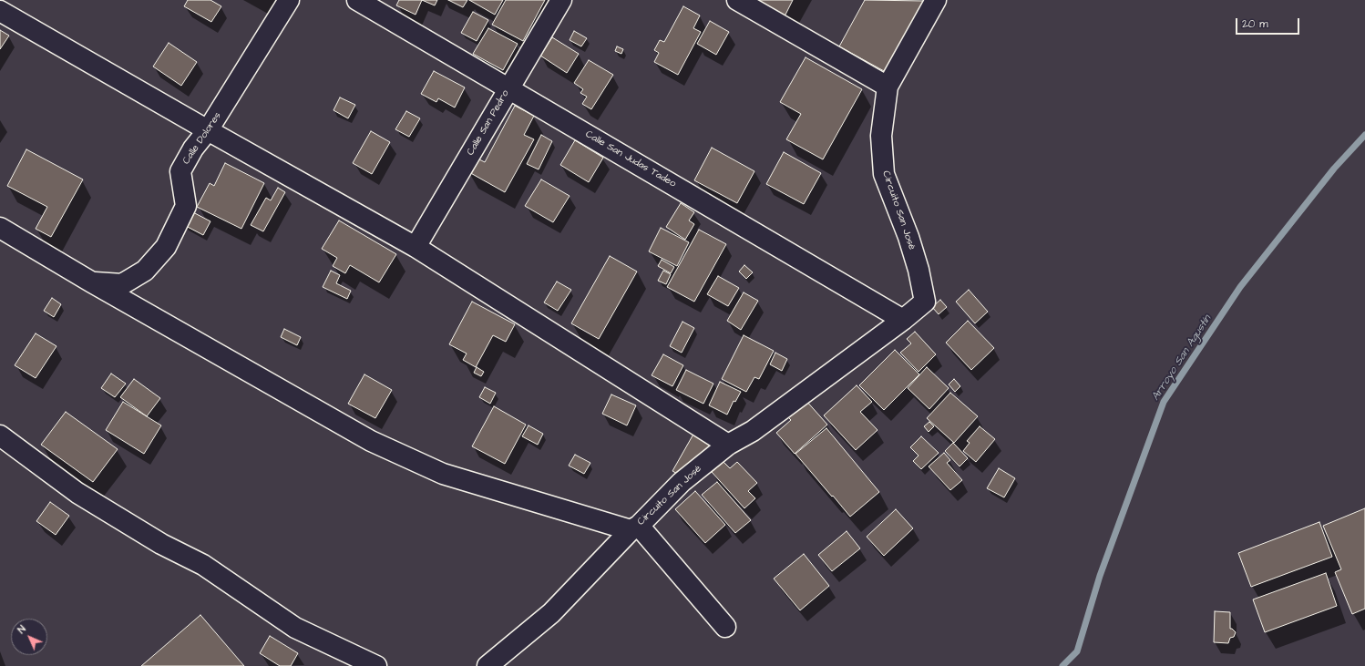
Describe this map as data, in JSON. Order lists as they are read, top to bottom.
{
  "streets": {
    "street": [
      "Calle San Pedro",
      "Calle Dolores",
      "Calle San Judas Tadeo",
      "Circuito San José"
    ]
  },
  "crossings": [
    ["Calle San Pedro", "Calle San Judas Tadeo"],
    ["Calle San Judas Tadeo", "Circuito San José"]
  ],
  "water": ["Arroyo San Agustín"],
  "scale_bar": "20 m",
  "north": "top left"
}
